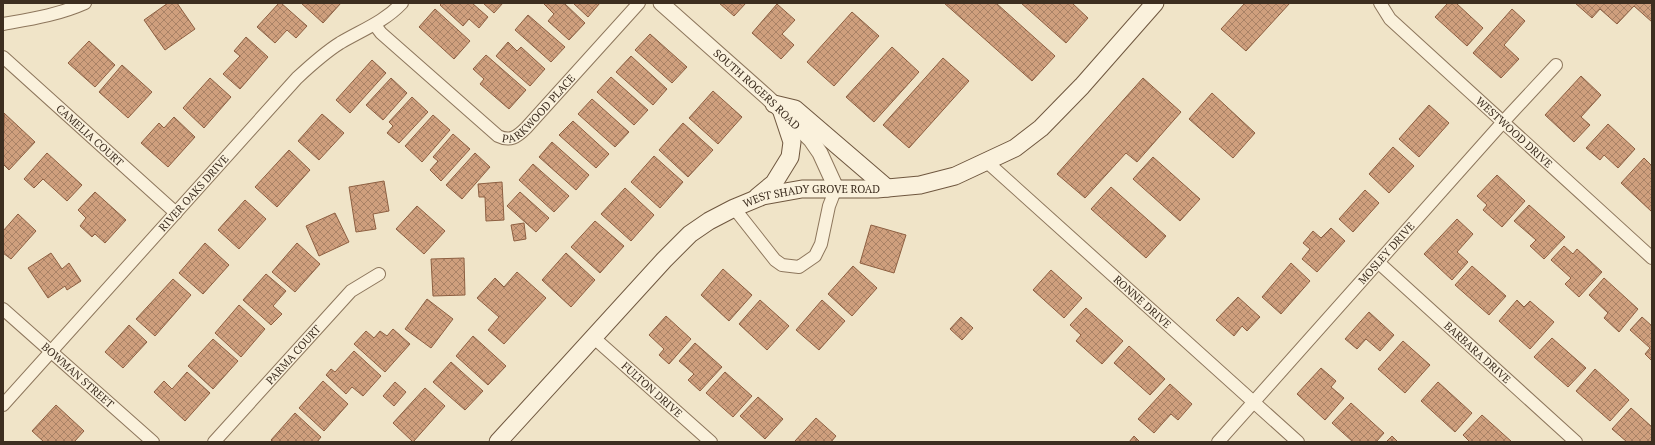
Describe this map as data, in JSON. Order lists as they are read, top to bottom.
{
  "streets": {
    "main road": ["WEST SHADY GROVE ROAD"],
    "street": [
      "SOUTH ROGERS ROAD",
      "PARKWOOD PLACE",
      "WESTWOOD DRIVE",
      "CAMELIA COURT",
      "RIVER OAKS DRIVE",
      "MOSLEY DRIVE",
      "RONNE DRIVE",
      "BARBARA DRIVE",
      "PARMA COURT",
      "BOWMAN STREET",
      "FULTON DRIVE"
    ]
  },
  "crossings": [
    ["SOUTH ROGERS ROAD", "WEST SHADY GROVE ROAD"],
    ["PARKWOOD PLACE", "RIVER OAKS DRIVE"],
    ["WESTWOOD DRIVE", "MOSLEY DRIVE"],
    ["CAMELIA COURT", "RIVER OAKS DRIVE"],
    ["RIVER OAKS DRIVE", "BOWMAN STREET"],
    ["WEST SHADY GROVE ROAD", "RONNE DRIVE"],
    ["WEST SHADY GROVE ROAD", "FULTON DRIVE"],
    ["MOSLEY DRIVE", "RONNE DRIVE"],
    ["MOSLEY DRIVE", "BARBARA DRIVE"]
  ]
}
